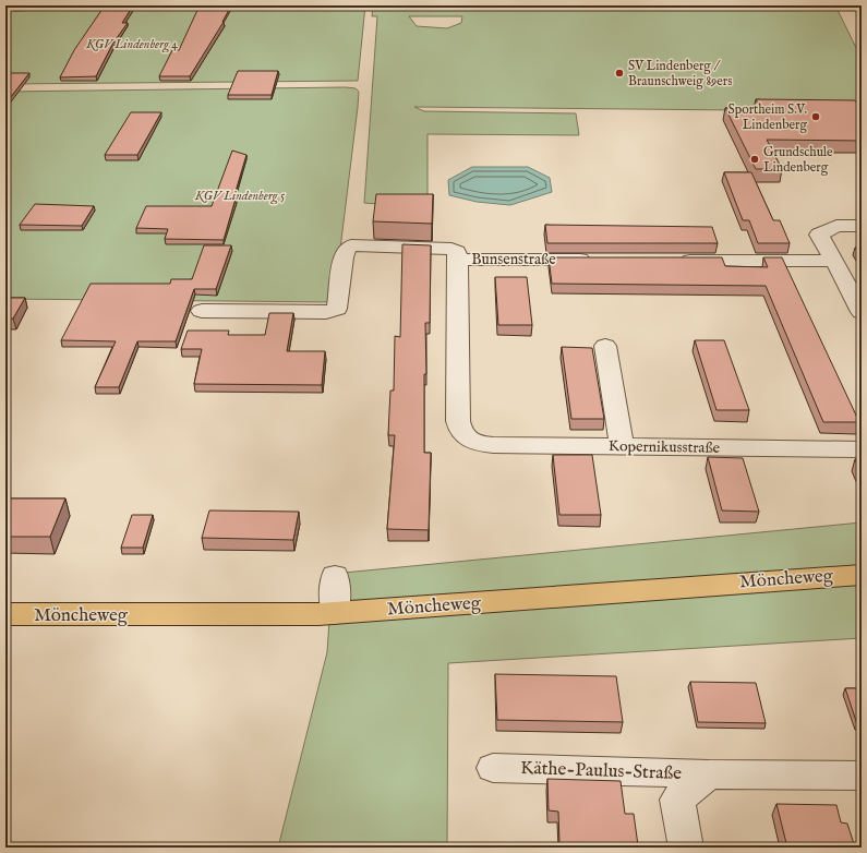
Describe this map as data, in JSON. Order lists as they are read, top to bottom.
{
  "streets": {
    "main road": ["Möncheweg"],
    "street": ["Bunsenstraße", "Kopernikusstraße", "Käthe-Paulus-Straße"]
  },
  "crossings": [
    ["Bunsenstraße", "Kopernikusstraße"]
  ],
  "parks": ["KGV Lindenberg 4", "KGV Lindenberg 5"],
  "places": ["SV Lindenberg / Braunschweig 89ers", "Sportheim S.V. Lindenberg", "Grundschule Lindenberg"]
}
